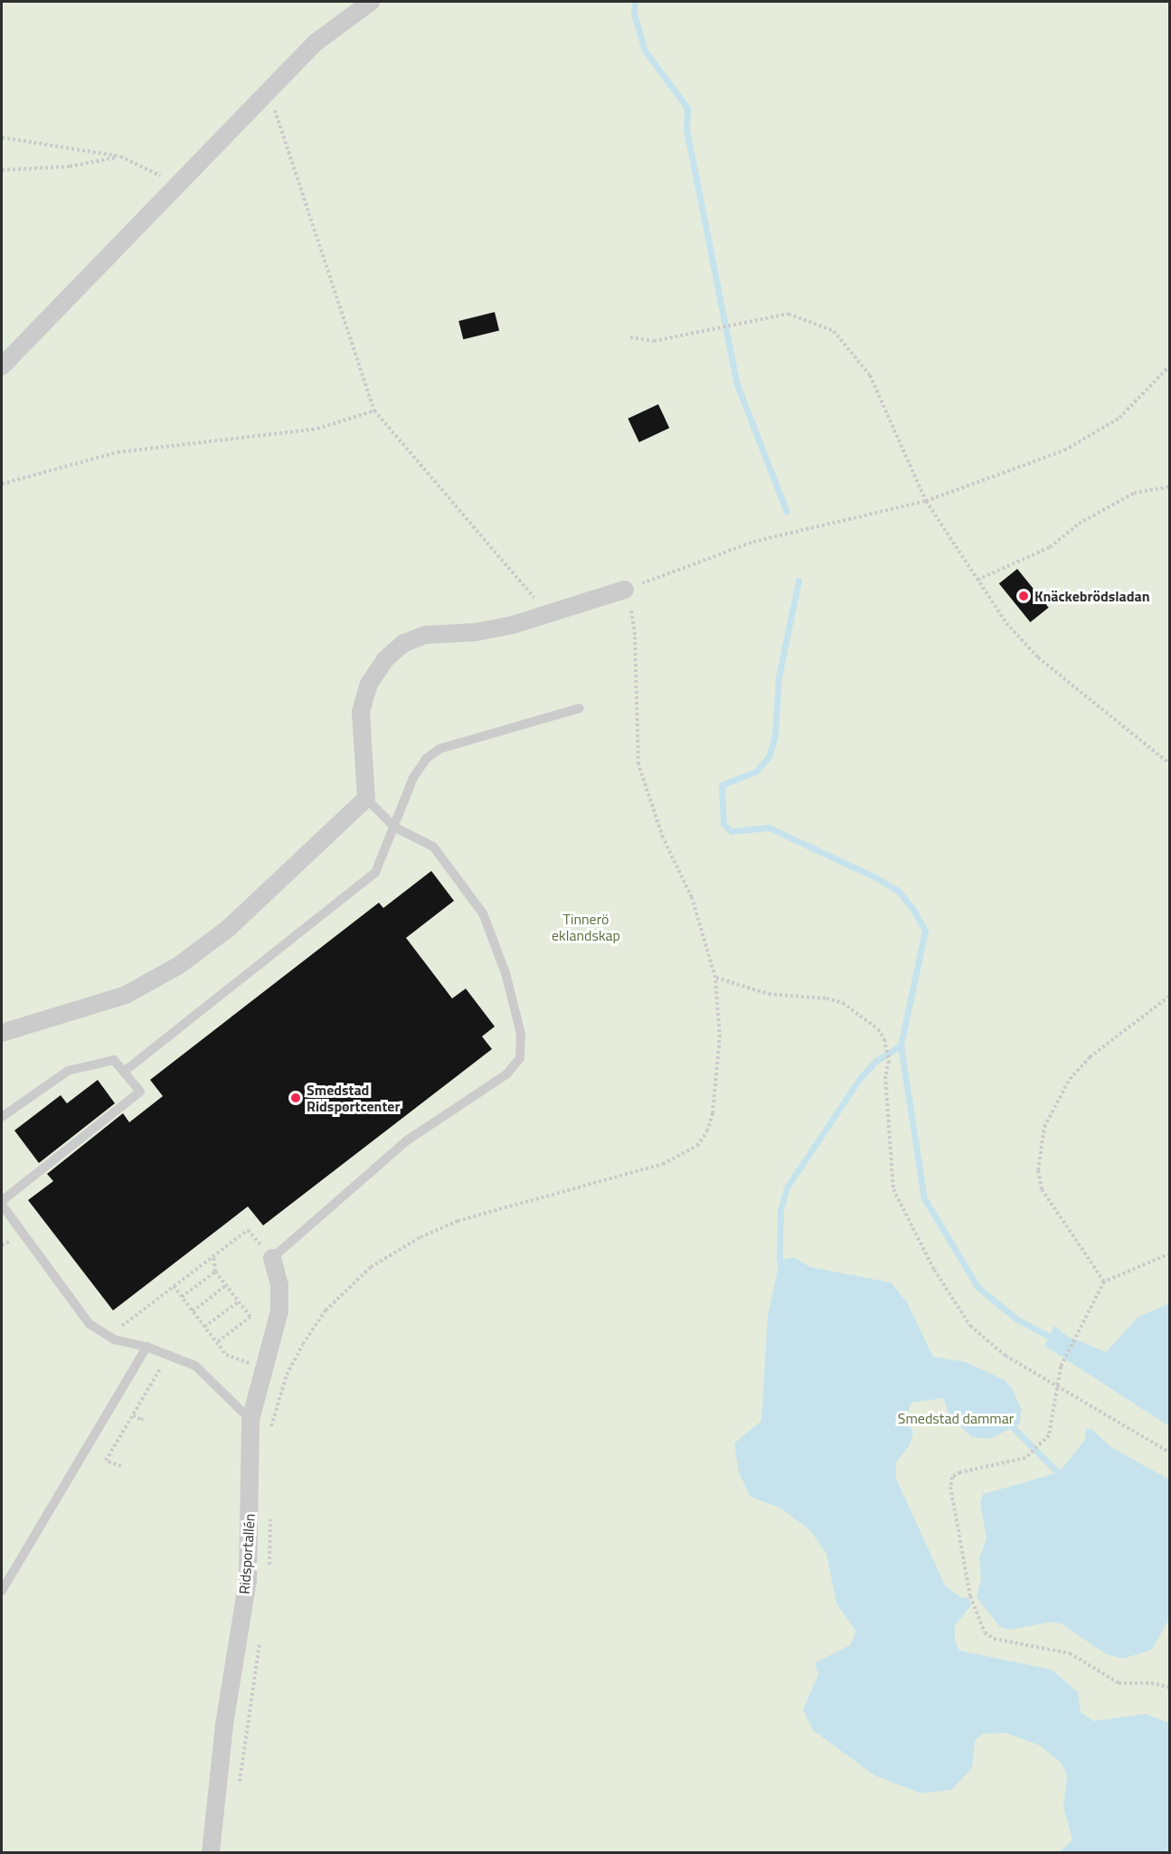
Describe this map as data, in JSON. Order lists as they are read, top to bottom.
{
  "streets": {
    "street": ["Ridsportallén"]
  },
  "parks": ["Tinnerö eklandskap", "Smedstad dammar"],
  "places": ["Knäckebrödsladan", "Smedstad Ridsportcenter"]
}
